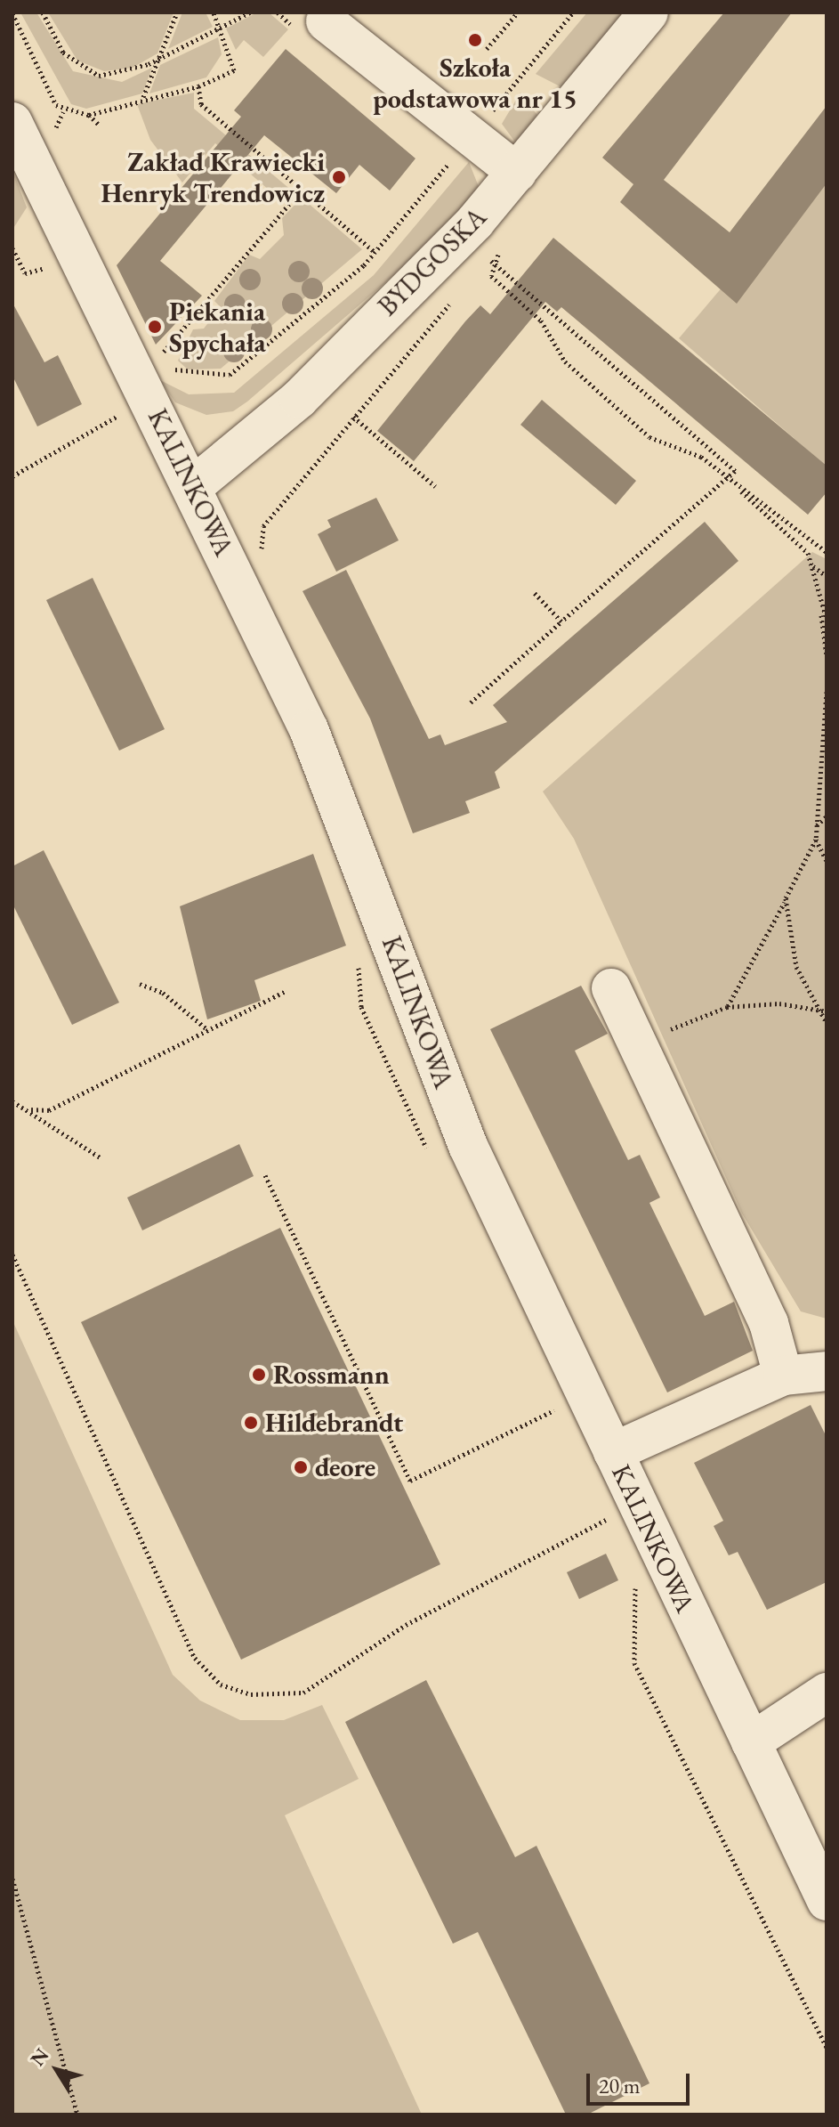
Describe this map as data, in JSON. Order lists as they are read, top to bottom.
{
  "streets": {
    "street": ["BYDGOSKA", "KALINKOWA"]
  },
  "crossings": [
    ["BYDGOSKA", "KALINKOWA"]
  ],
  "places": [
    "Szkoła podstawowa nr 15",
    "Zakład Krawiecki Henryk Trendowicz",
    "Piekania Spychała",
    "Rossmann",
    "Hildebrandt",
    "deore"
  ],
  "scale_bar": "20 m",
  "north": "top left"
}
